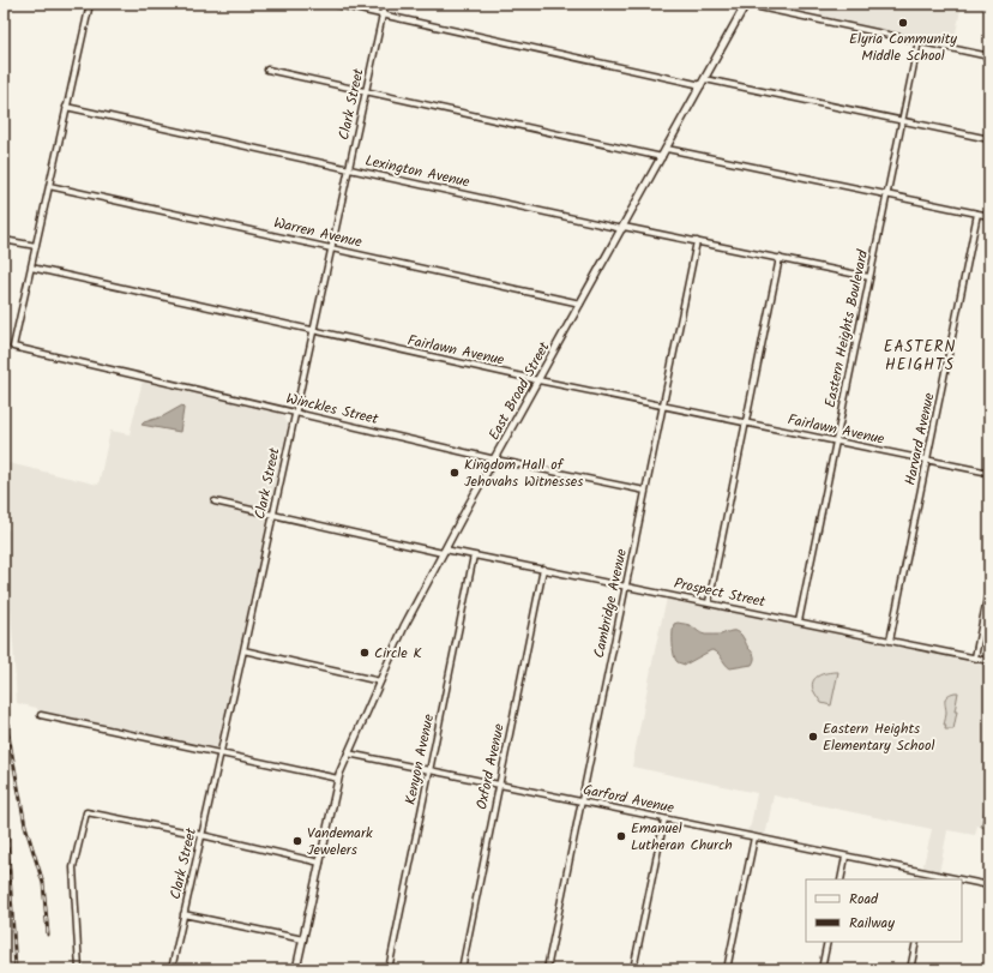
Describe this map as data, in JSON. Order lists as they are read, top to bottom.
{
  "streets": {
    "street": [
      "Clark Street",
      "Lexington Avenue",
      "Warren Avenue",
      "Eastern Heights Boulevard",
      "Fairlawn Avenue",
      "East Broad Street",
      "Winckles Street",
      "Harvard Avenue",
      "Prospect Street",
      "Cambridge Avenue",
      "Kenyon Avenue",
      "Oxford Avenue",
      "Garford Avenue"
    ]
  },
  "crossings": [
    ["Clark Street", "Lexington Avenue"],
    ["Clark Street", "Warren Avenue"],
    ["Clark Street", "Fairlawn Avenue"],
    ["Clark Street", "Winckles Street"],
    ["Clark Street", "Prospect Street"],
    ["Lexington Avenue", "Eastern Heights Boulevard"],
    ["Lexington Avenue", "East Broad Street"],
    ["Lexington Avenue", "Cambridge Avenue"],
    ["Warren Avenue", "East Broad Street"],
    ["Eastern Heights Boulevard", "Fairlawn Avenue"],
    ["Eastern Heights Boulevard", "Prospect Street"],
    ["Fairlawn Avenue", "East Broad Street"],
    ["Fairlawn Avenue", "Winckles Street"],
    ["Fairlawn Avenue", "Harvard Avenue"],
    ["Fairlawn Avenue", "Cambridge Avenue"],
    ["East Broad Street", "Winckles Street"],
    ["East Broad Street", "Prospect Street"],
    ["East Broad Street", "Garford Avenue"],
    ["Winckles Street", "Cambridge Avenue"],
    ["Harvard Avenue", "Prospect Street"],
    ["Prospect Street", "Cambridge Avenue"],
    ["Prospect Street", "Kenyon Avenue"],
    ["Prospect Street", "Oxford Avenue"],
    ["Cambridge Avenue", "Garford Avenue"],
    ["Kenyon Avenue", "Garford Avenue"],
    ["Oxford Avenue", "Garford Avenue"]
  ],
  "districts": ["EASTERN HEIGHTS"],
  "places": [
    "Elyria Community Middle School",
    "Kingdom Hall of Jehovahs Witnesses",
    "Circle K",
    "Eastern Heights Elementary School",
    "Emanuel Lutheran Church",
    "Vandemark Jewelers"
  ],
  "legend": ["Road", "Railway"]
}
